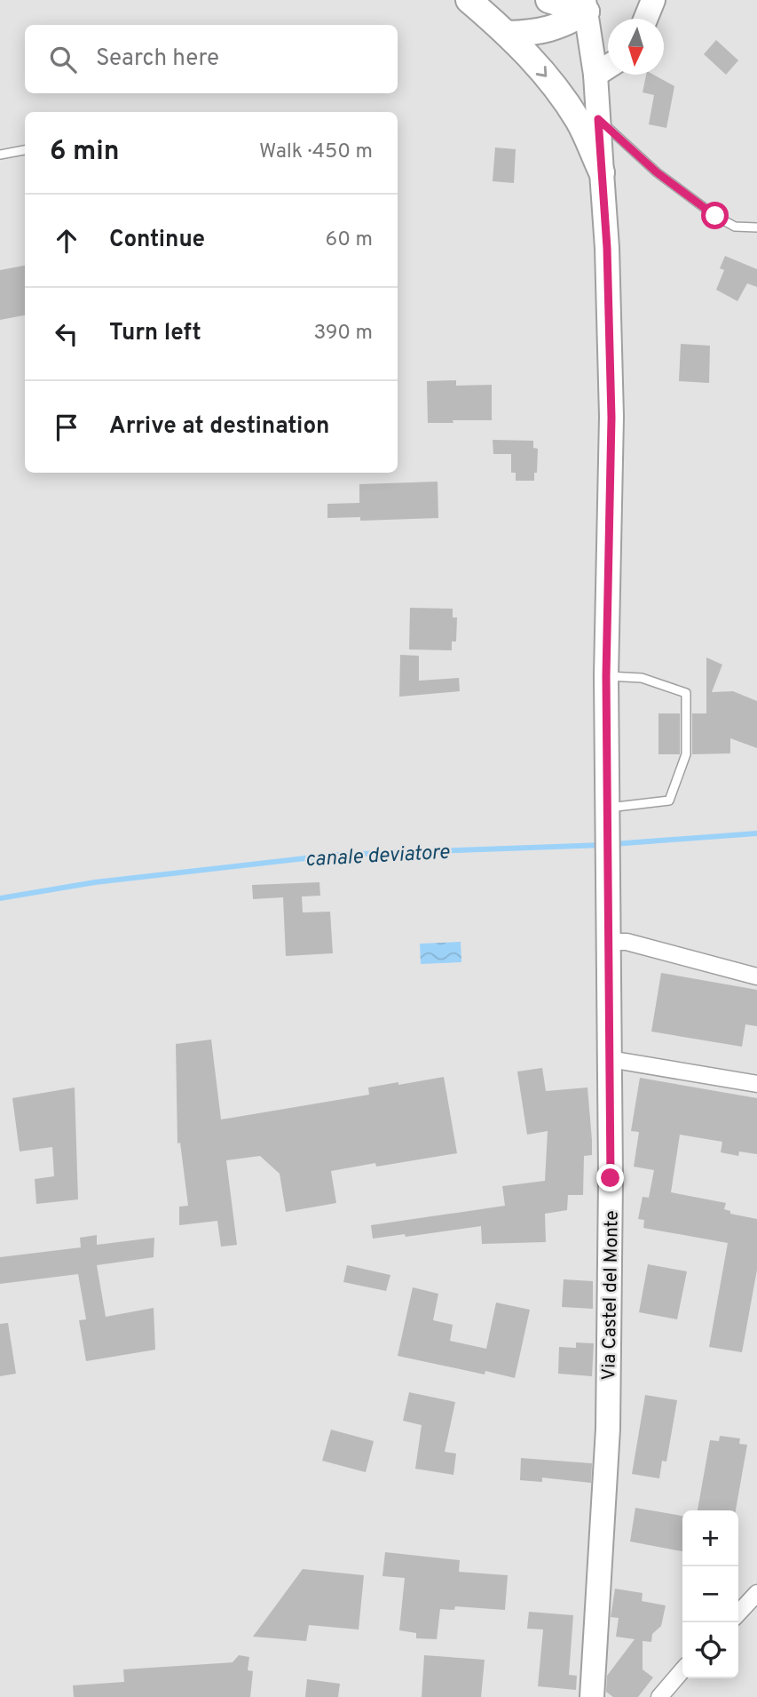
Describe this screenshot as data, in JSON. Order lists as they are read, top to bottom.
{
  "streets": {
    "main road": ["Via Castel del Monte"]
  },
  "water": ["canale deviatore"],
  "north": "bottom",
  "page": {
    "search": "Search here",
    "heading": ["6 min", "Walk · 450 m"],
    "list": [
      ["Continue", "60 m"],
      ["Turn left", "390 m"],
      "Arrive at destination"
    ],
    "map_buttons": ["+", "−"]
  }
}
